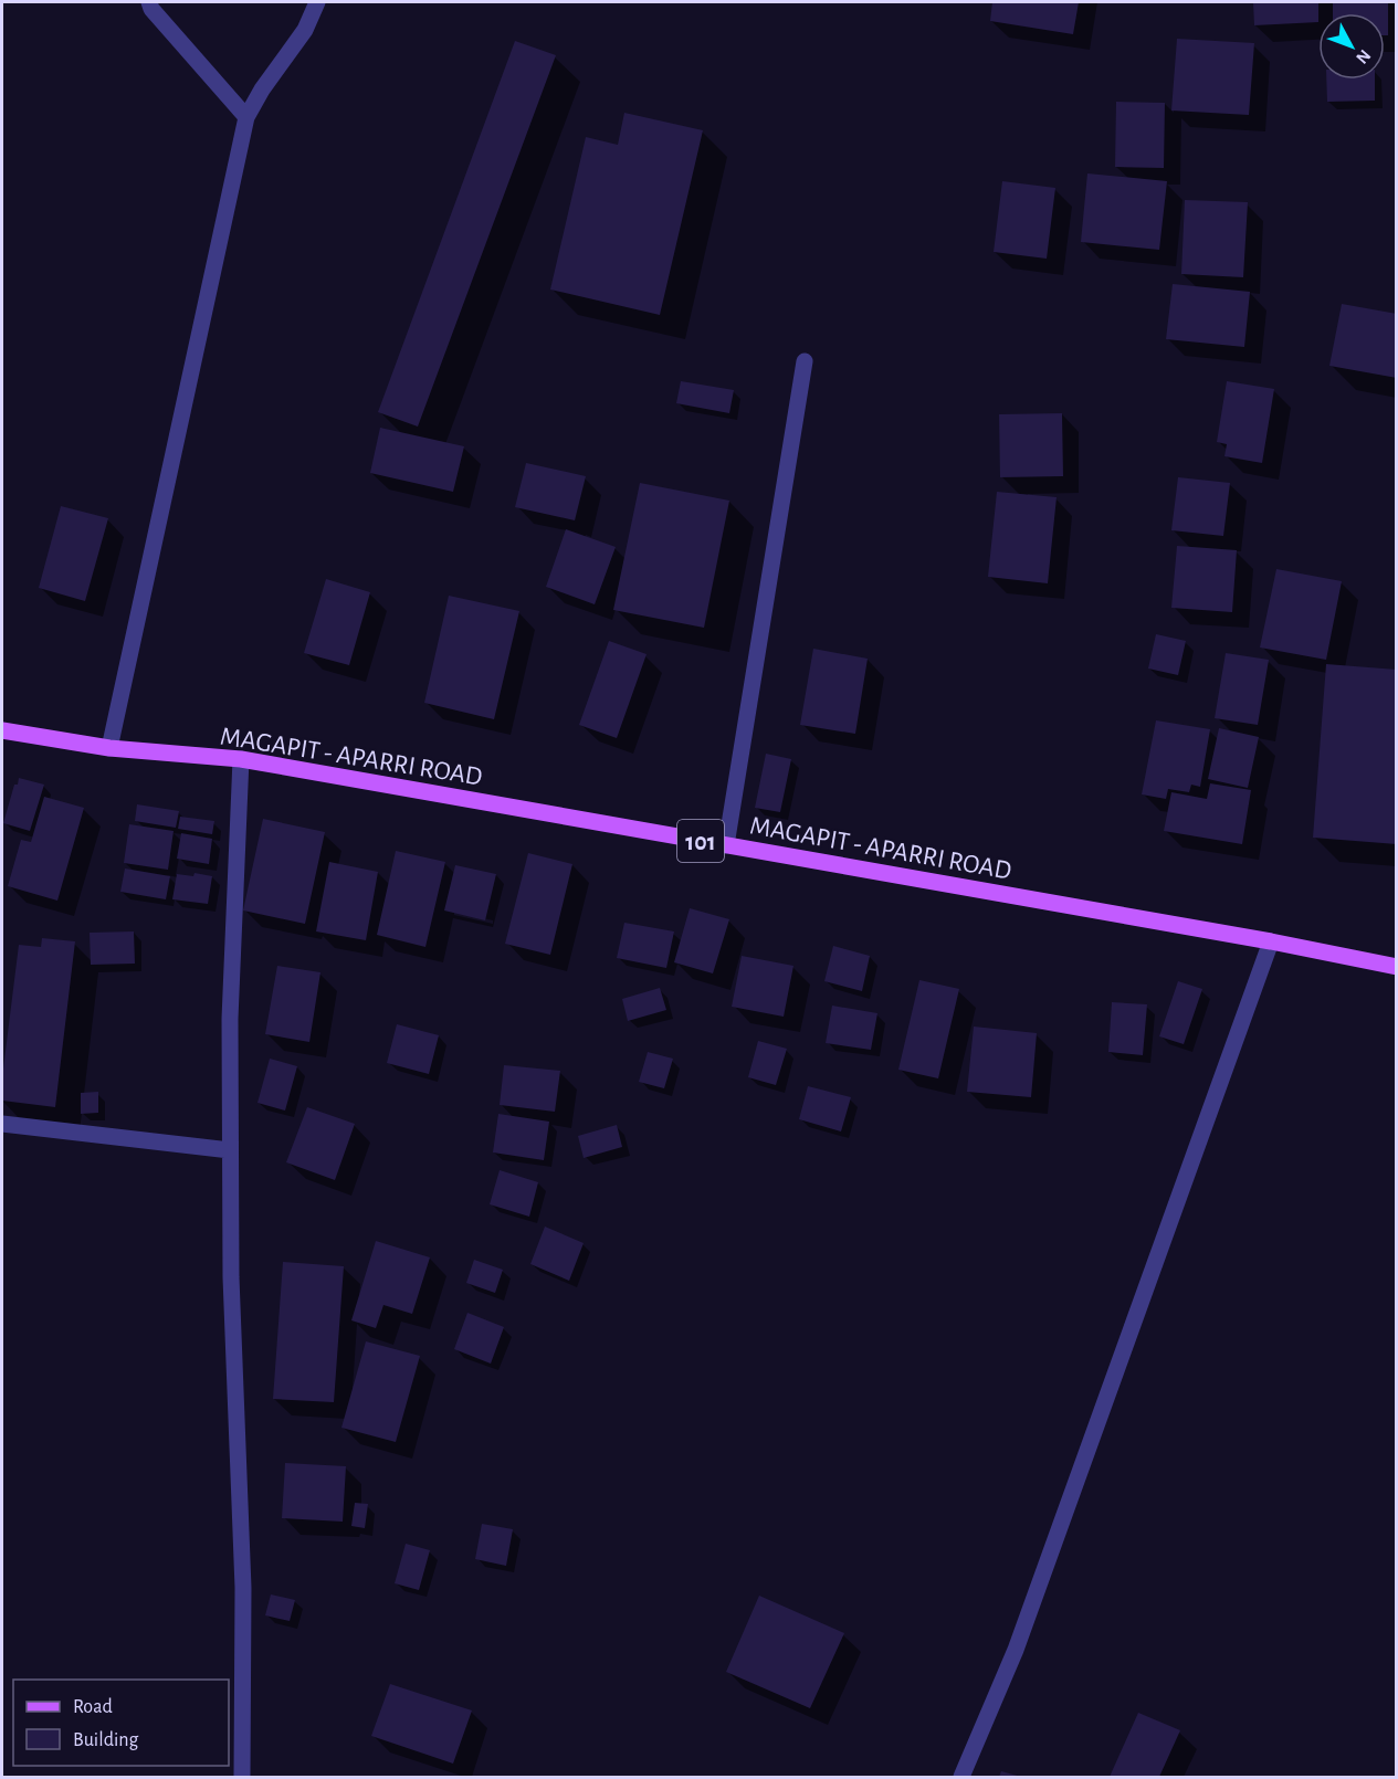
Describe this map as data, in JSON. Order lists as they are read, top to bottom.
{
  "streets": {
    "main road": ["MAGAPIT - APARRI ROAD", "101"]
  },
  "legend": ["Road", "Building"],
  "north": "bottom right"
}
